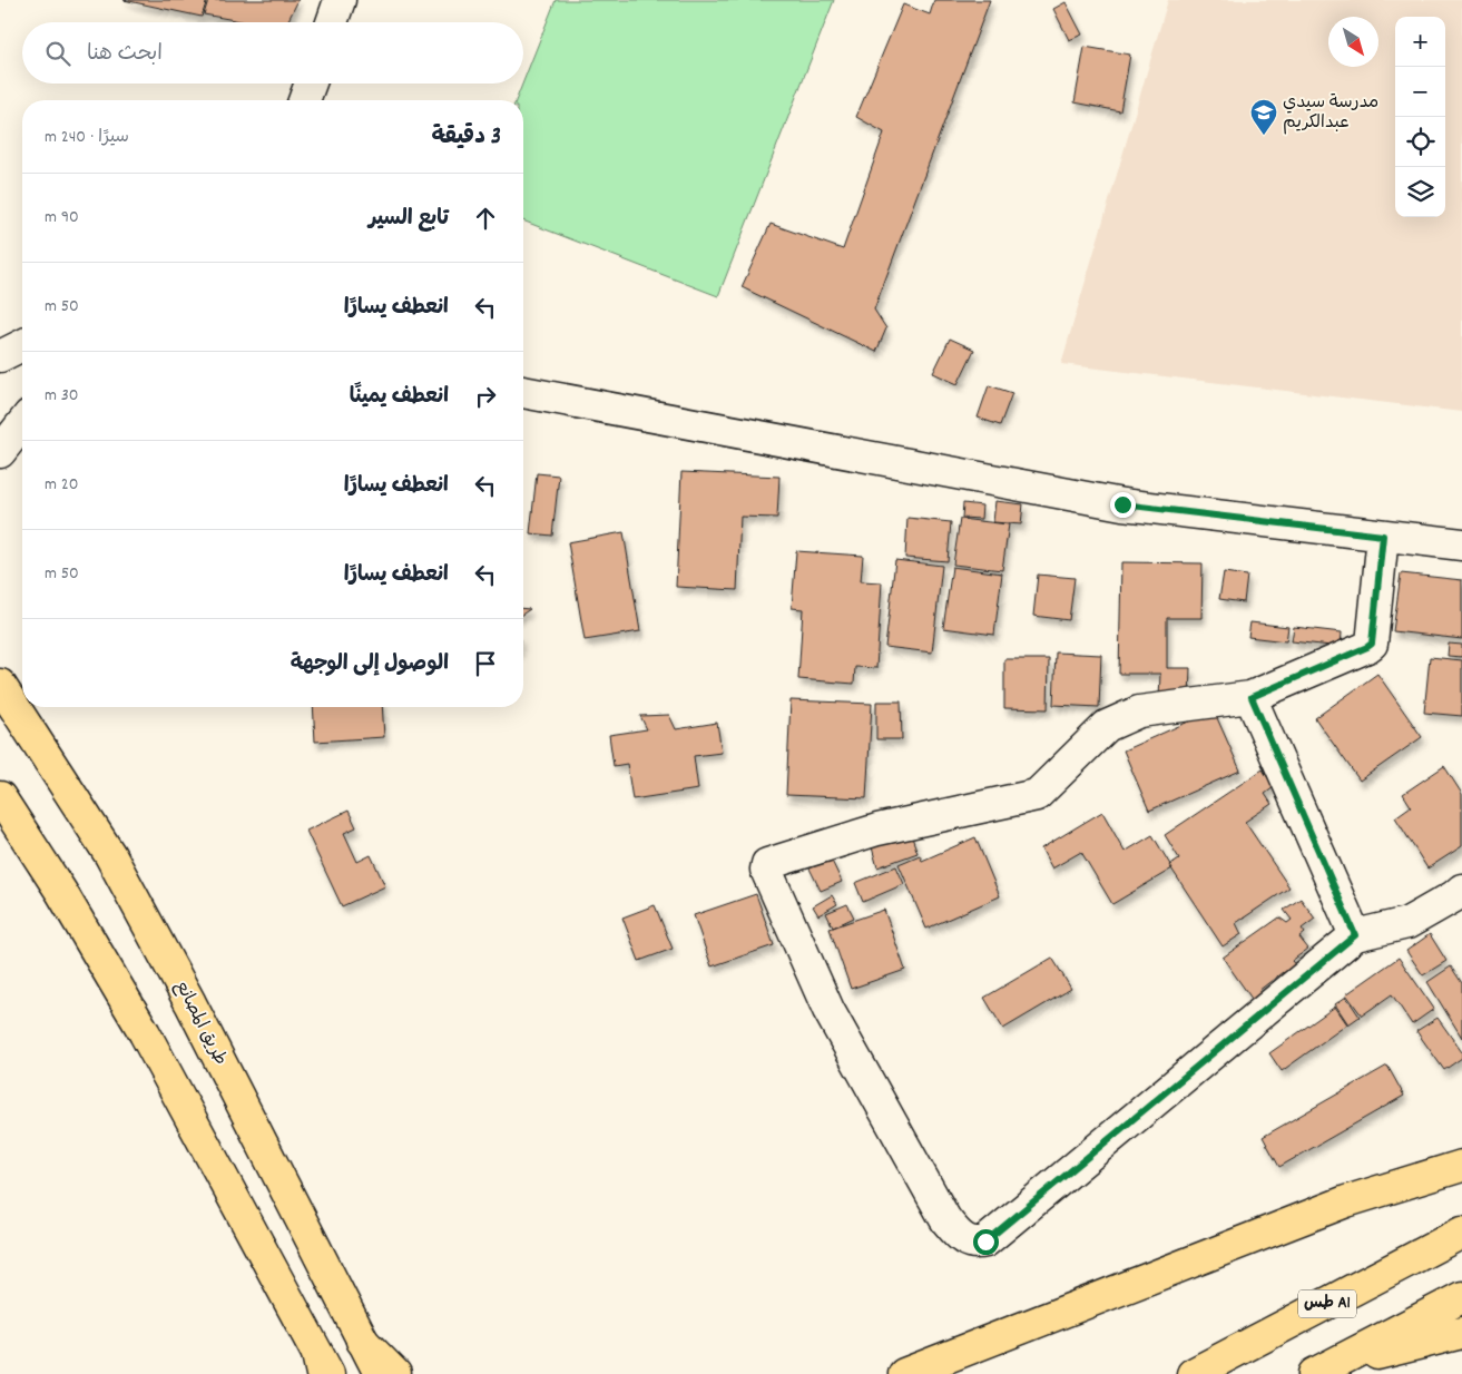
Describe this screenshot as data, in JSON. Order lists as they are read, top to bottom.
{
  "streets": {
    "main road": ["طريق المصانع", "طس A1"]
  },
  "places": {
    "school or university": ["مدرسة سيدي عبدالكريم"]
  },
  "north": "bottom right",
  "page": {
    "map_buttons": ["+", "−"],
    "search": "ابحث هنا",
    "heading": ["3 دقيقة", "سيرًا · 240 m"],
    "list": [
      ["تابع السير", "90 m"],
      ["انعطف يسارًا", "50 m"],
      ["انعطف يمينًا", "30 m"],
      ["انعطف يسارًا", "20 m"],
      ["انعطف يسارًا", "50 m"],
      "الوصول إلى الوجهة"
    ]
  }
}
